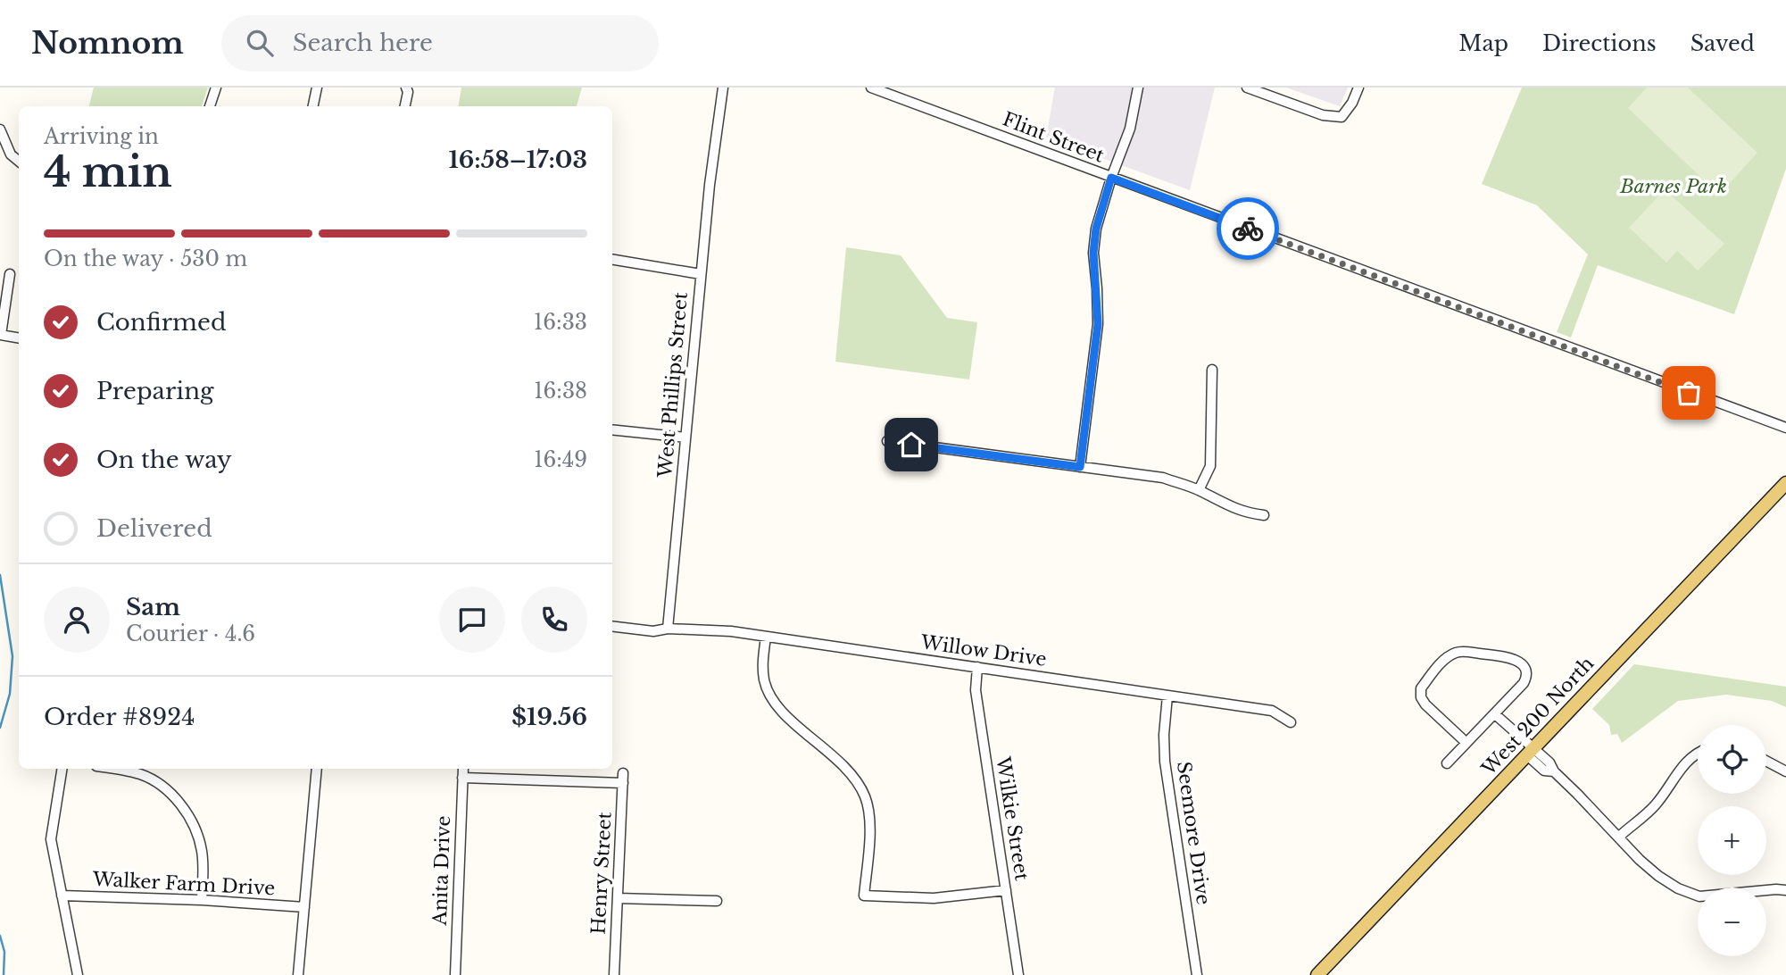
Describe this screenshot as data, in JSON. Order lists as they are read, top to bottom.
{
  "streets": {
    "main road": ["West 200 North"],
    "street": [
      "Flint Street",
      "West Phillips Street",
      "Willow Drive",
      "Wilkie Street",
      "Seemore Drive",
      "Anita Drive",
      "Henry Street",
      "Walker Farm Drive"
    ]
  },
  "crossings": [
    ["West Phillips Street", "Willow Drive"],
    ["Willow Drive", "Wilkie Street"],
    ["Willow Drive", "Seemore Drive"],
    ["Anita Drive", "Henry Street"]
  ],
  "parks": ["Barnes Park"],
  "page": {
    "header": "Nomnom",
    "search": "Search here",
    "nav": ["Map", "Directions", "Saved"],
    "heading": ["4 min", "Arriving in", "16:58–17:03"],
    "panel": [
      "Sam",
      "Courier · 4.6",
      "Order #8924",
      "$19.56"
    ],
    "bar": "On the way · 530 m",
    "list": [
      ["Confirmed", "16:33"],
      ["Preparing", "16:38"],
      ["On the way", "16:49"],
      "Delivered"
    ],
    "map_buttons": ["+", "−"]
  }
}
